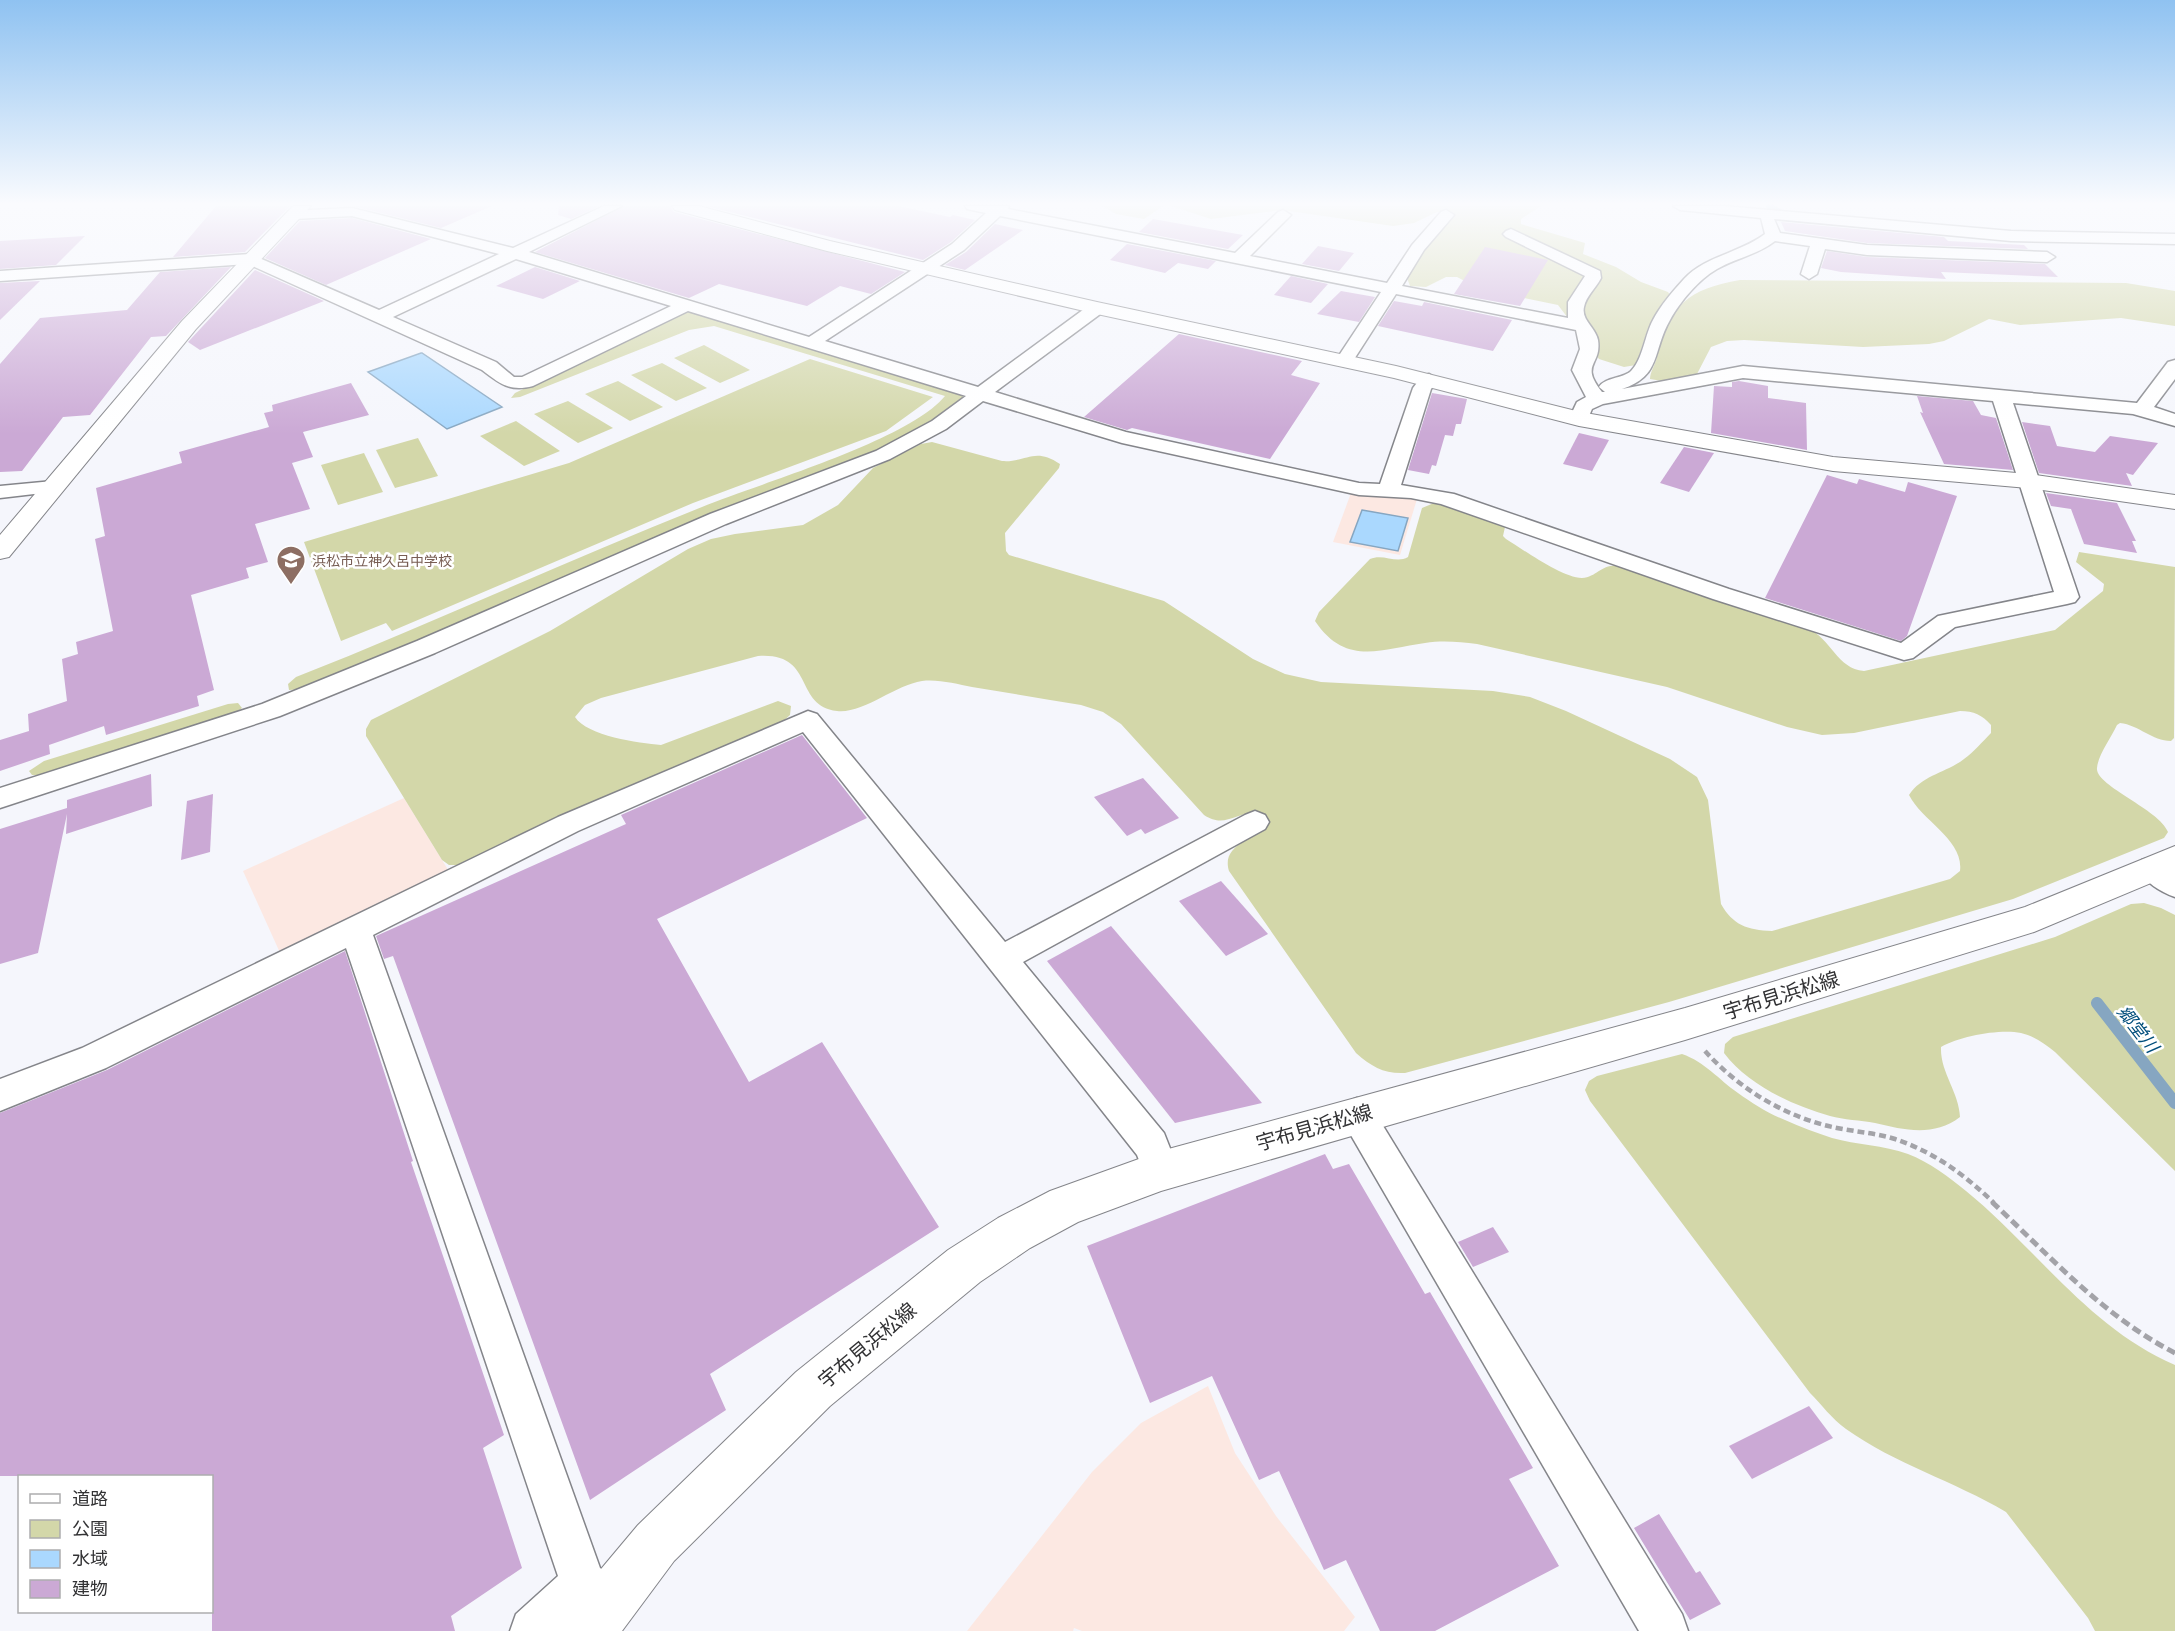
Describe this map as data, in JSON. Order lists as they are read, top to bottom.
{
  "streets": {
    "street": ["宇布見浜松線"]
  },
  "water": ["郷堂川"],
  "places": {
    "school or university": ["浜松市立神久呂中学校"]
  },
  "legend": [
    "道路",
    "公園",
    "水域",
    "建物"
  ]
}
